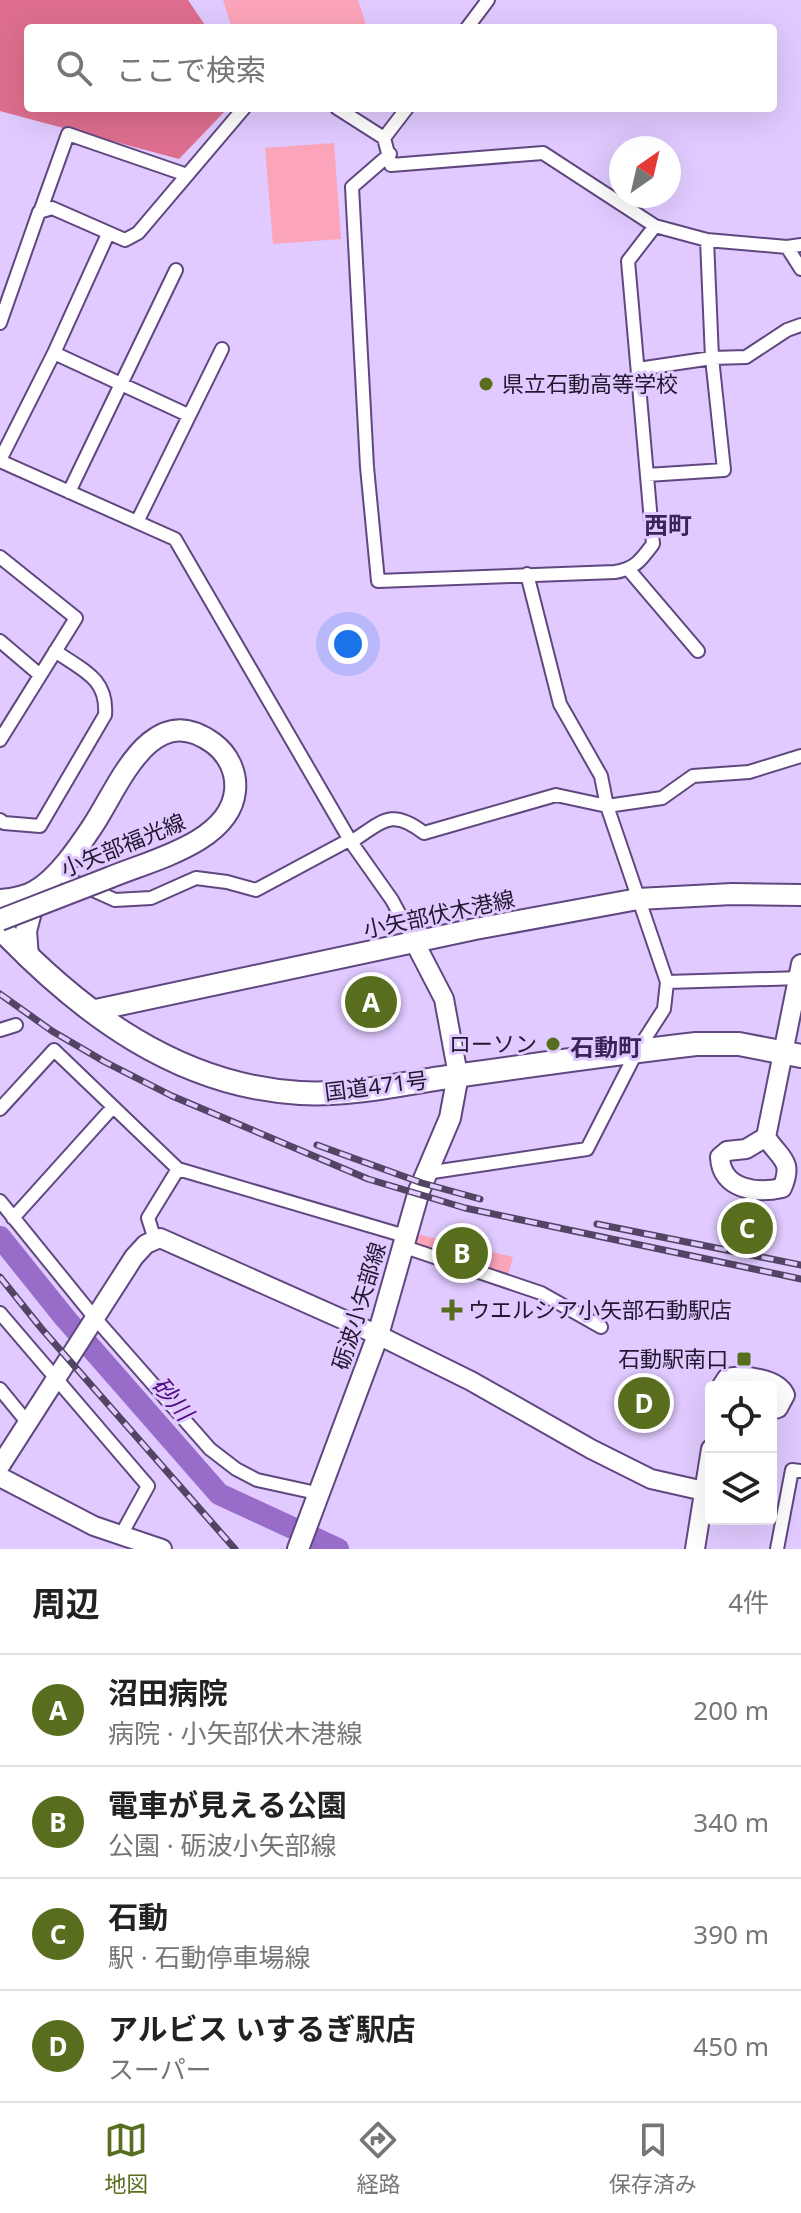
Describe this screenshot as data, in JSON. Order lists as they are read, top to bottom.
{
  "streets": {
    "highway": ["国道471号"],
    "main road": ["小矢部福光線", "小矢部伏木港線", "砺波小矢部線"]
  },
  "crossings": [
    ["小矢部福光線", "国道471号"],
    ["小矢部伏木港線", "国道471号"],
    ["国道471号", "砺波小矢部線"]
  ],
  "districts": ["西町", "石動町"],
  "water": ["砂川"],
  "places": {
    "other": ["県立石動高等学校", "ローソン"],
    "health": ["ウエルシア小矢部石動駅店"],
    "transit": ["石動駅南口"]
  },
  "north": "top right",
  "page": {
    "search": "ここで検索",
    "pins": [
      "A",
      "C",
      "B",
      "D"
    ],
    "heading": ["周辺", "4件"],
    "list": [
      {
        "mark": "A",
        "name": "沼田病院",
        "note": "病院 · 小矢部伏木港線",
        "value": "200 m"
      },
      {
        "mark": "B",
        "name": "電車が見える公園",
        "note": "公園 · 砺波小矢部線",
        "value": "340 m"
      },
      {
        "mark": "C",
        "name": "石動",
        "note": "駅 · 石動停車場線",
        "value": "390 m"
      },
      {
        "mark": "D",
        "name": "アルビス いするぎ駅店",
        "note": "スーパー",
        "value": "450 m"
      }
    ],
    "nav": ["地図", "経路", "保存済み"]
  }
}
